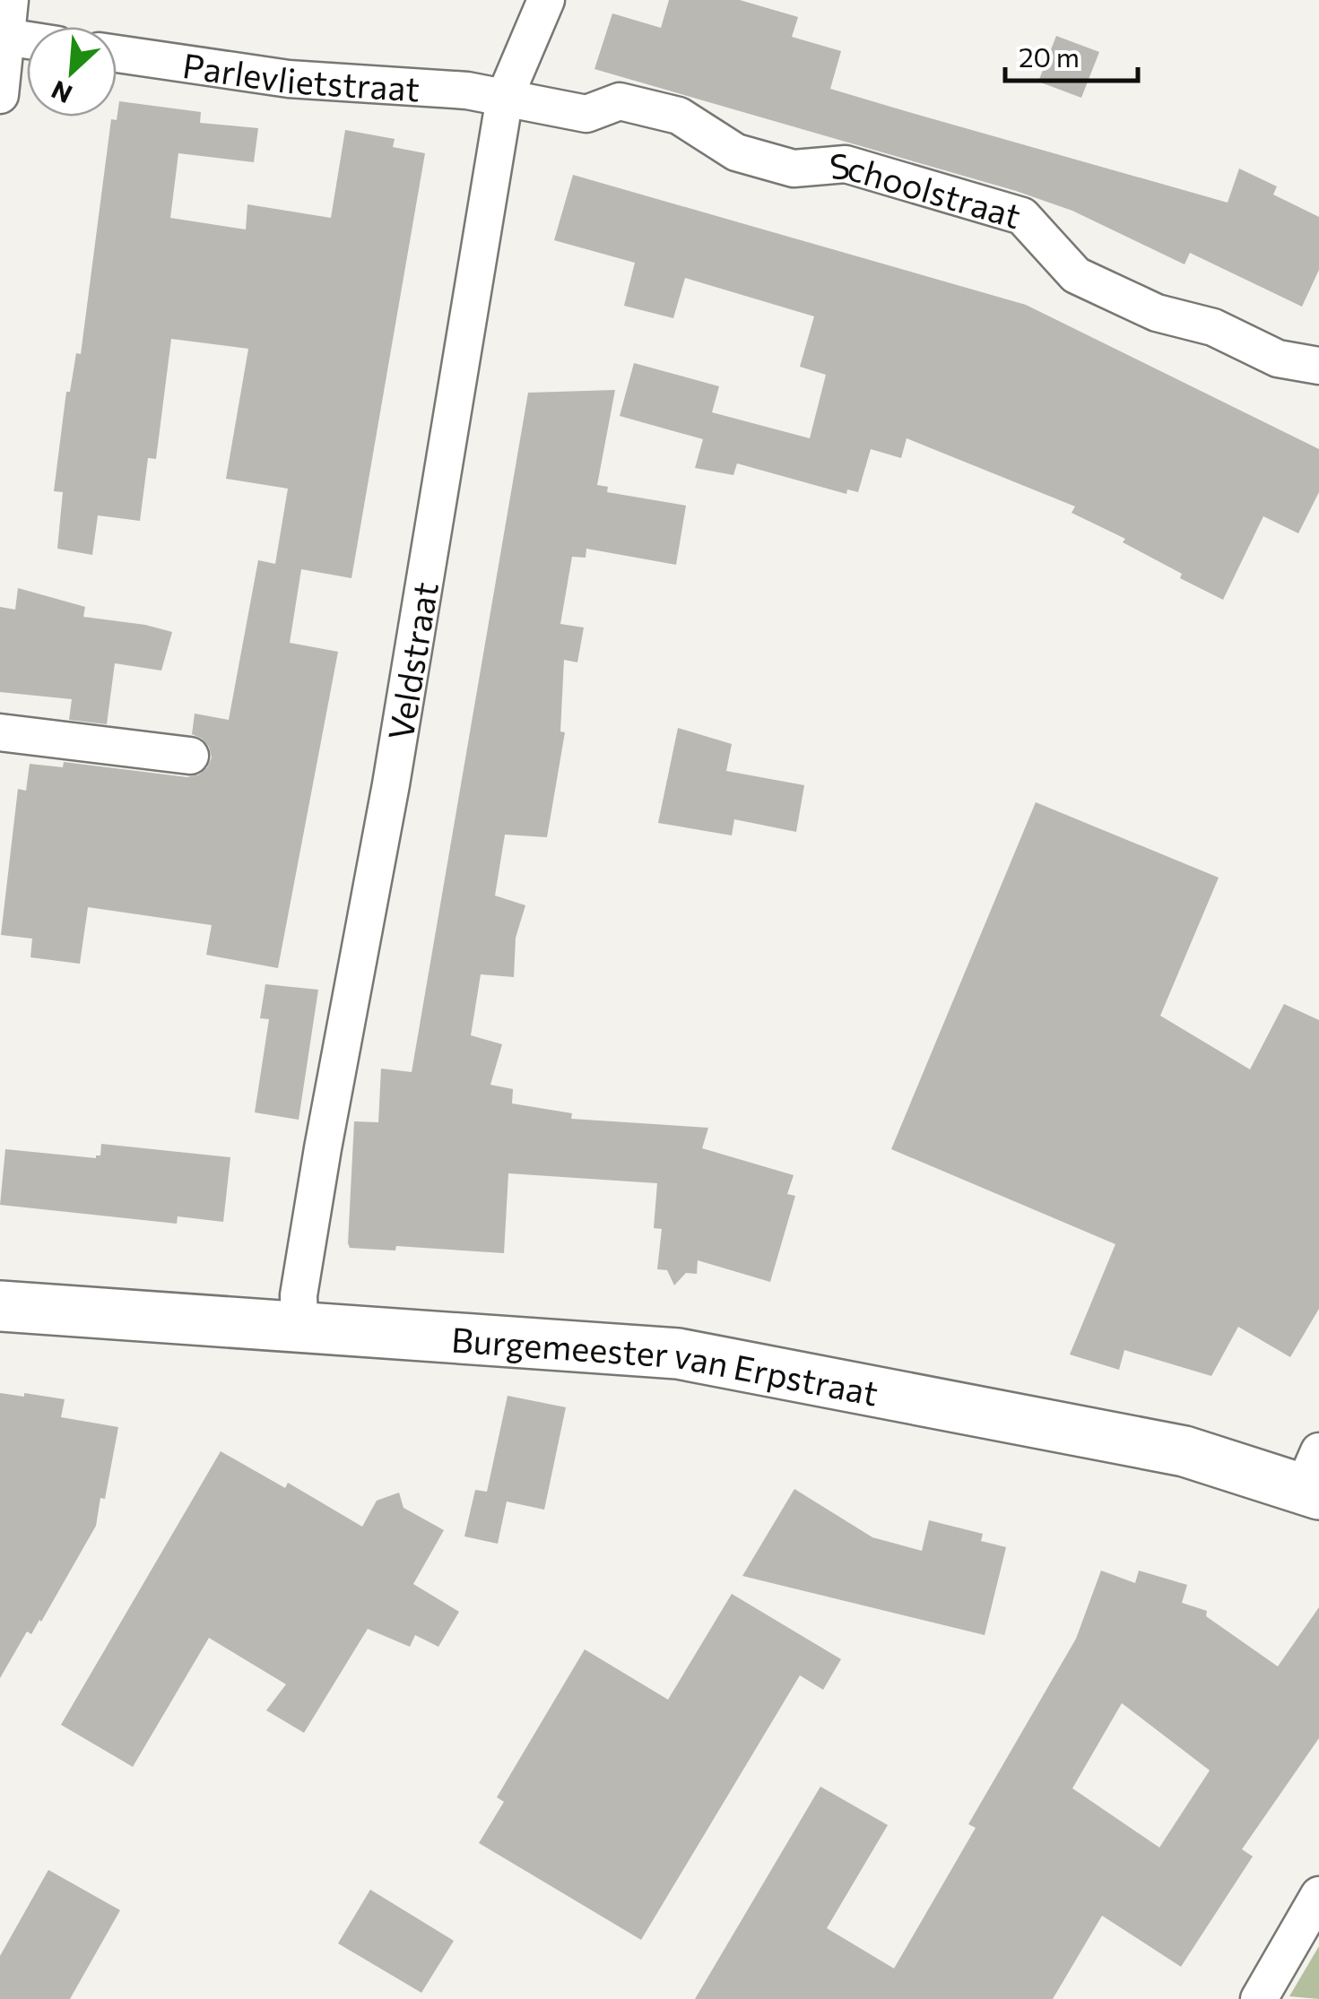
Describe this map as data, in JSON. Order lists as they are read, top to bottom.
{
  "streets": {
    "street": [
      "Parlevlietstraat",
      "Schoolstraat",
      "Veldstraat",
      "Burgemeester van Erpstraat"
    ]
  },
  "crossings": [
    ["Parlevlietstraat", "Schoolstraat"],
    ["Parlevlietstraat", "Veldstraat"],
    ["Schoolstraat", "Veldstraat"],
    ["Veldstraat", "Burgemeester van Erpstraat"]
  ],
  "scale_bar": "20 m",
  "north": "bottom left"
}
